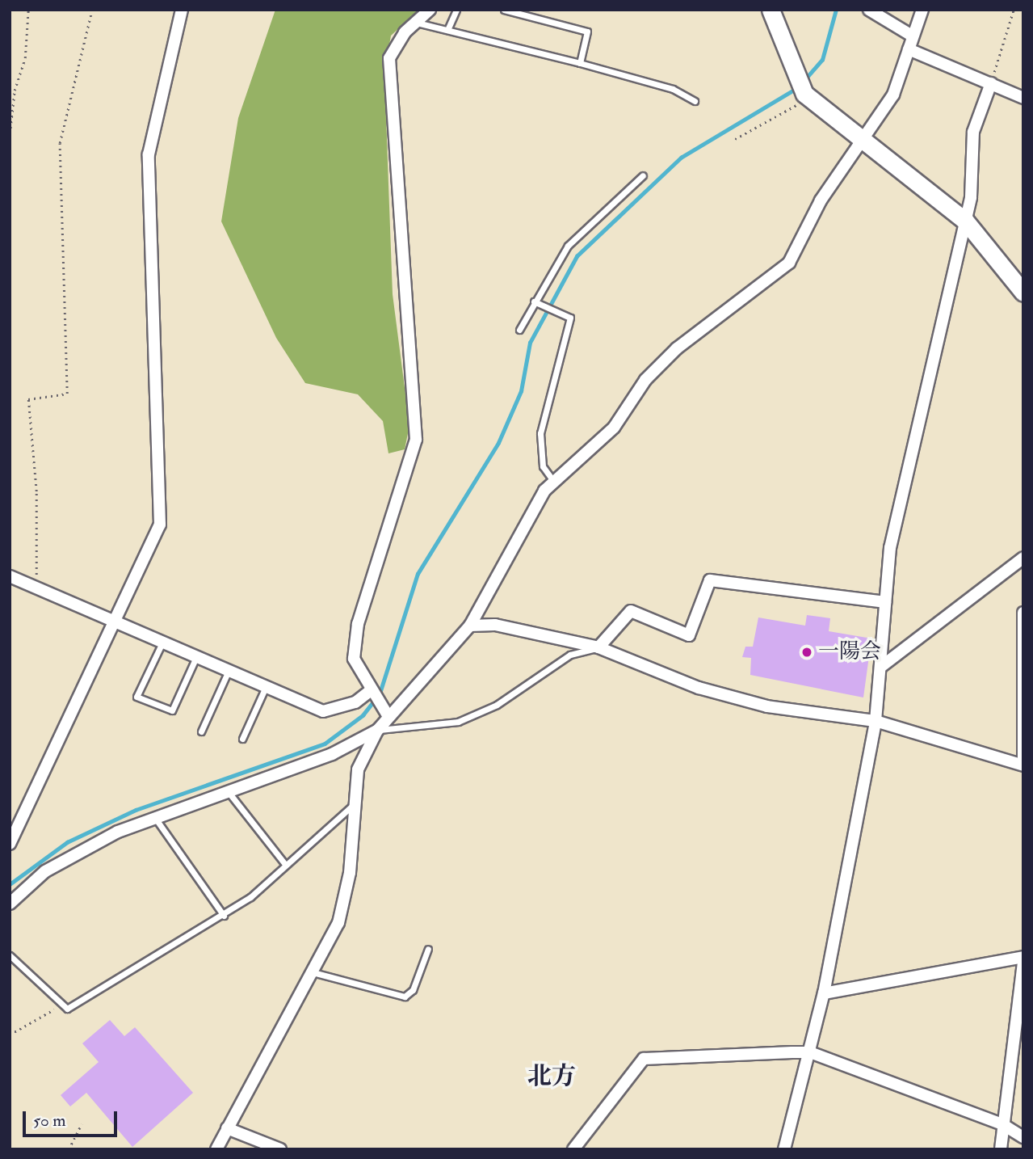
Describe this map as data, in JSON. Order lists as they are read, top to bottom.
{
  "districts": ["北方"],
  "places": ["一陽会"],
  "scale_bar": "50 m"
}
